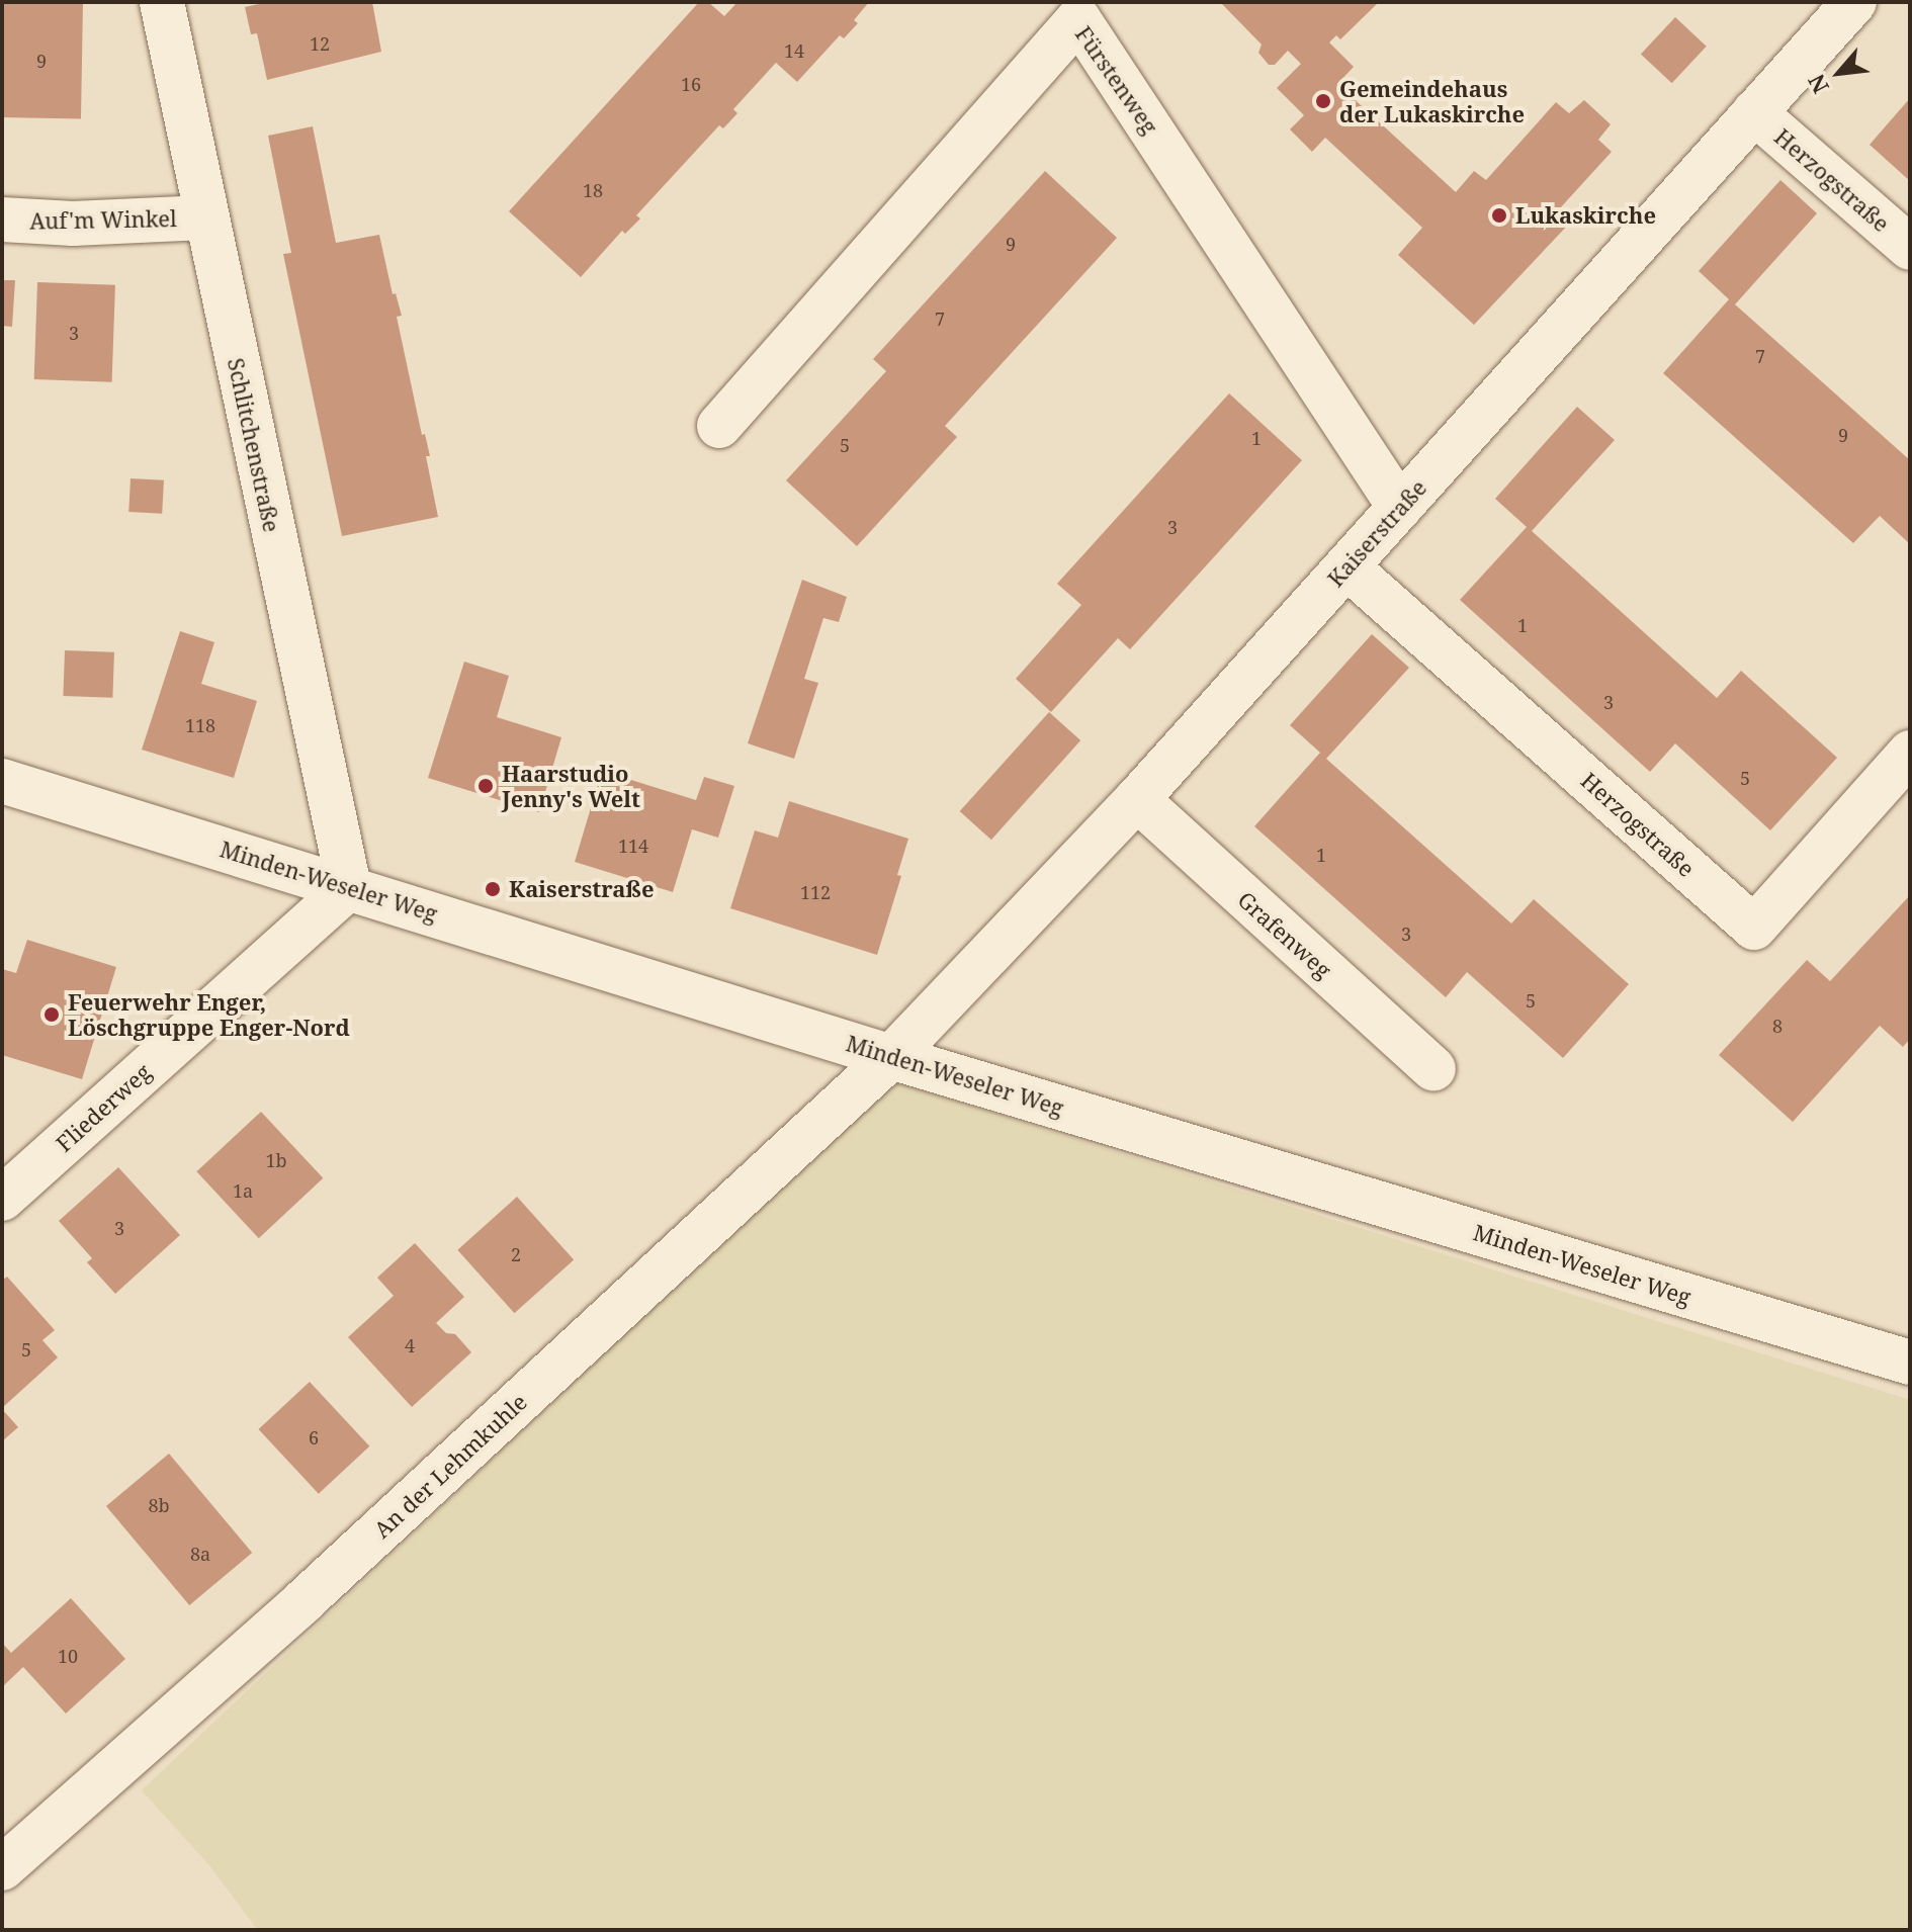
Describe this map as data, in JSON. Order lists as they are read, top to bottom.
{
  "streets": {
    "street": [
      "Fürstenweg",
      "Herzogstraße",
      "Auf'm Winkel",
      "Schlitchenstraße",
      "Kaiserstraße",
      "Minden-Weseler Weg",
      "Grafenweg",
      "Fliederweg",
      "An der Lehmkuhle"
    ]
  },
  "crossings": [
    ["Fürstenweg", "Kaiserstraße"],
    ["Herzogstraße", "Kaiserstraße"],
    ["Auf'm Winkel", "Schlitchenstraße"],
    ["Schlitchenstraße", "Minden-Weseler Weg"],
    ["Schlitchenstraße", "Fliederweg"],
    ["Kaiserstraße", "Minden-Weseler Weg"],
    ["Kaiserstraße", "Grafenweg"],
    ["Kaiserstraße", "An der Lehmkuhle"],
    ["Minden-Weseler Weg", "Fliederweg"],
    ["Minden-Weseler Weg", "An der Lehmkuhle"]
  ],
  "places": [
    "Gemeindehaus der Lukaskirche",
    "Lukaskirche",
    "Haarstudio Jenny's Welt",
    "Kaiserstraße",
    "Feuerwehr Enger, Löschgruppe Enger-Nord"
  ],
  "house_numbers": [
    "12",
    "14",
    "9",
    "16",
    "18",
    "9",
    "7",
    "3",
    "7",
    "9",
    "1",
    "5",
    "3",
    "1",
    "3",
    "118",
    "5",
    "114",
    "1",
    "112",
    "3",
    "5",
    "8",
    "1b",
    "1a",
    "3",
    "2",
    "4",
    "5",
    "6",
    "8b",
    "8a",
    "10"
  ],
  "north": "bottom left"
}
